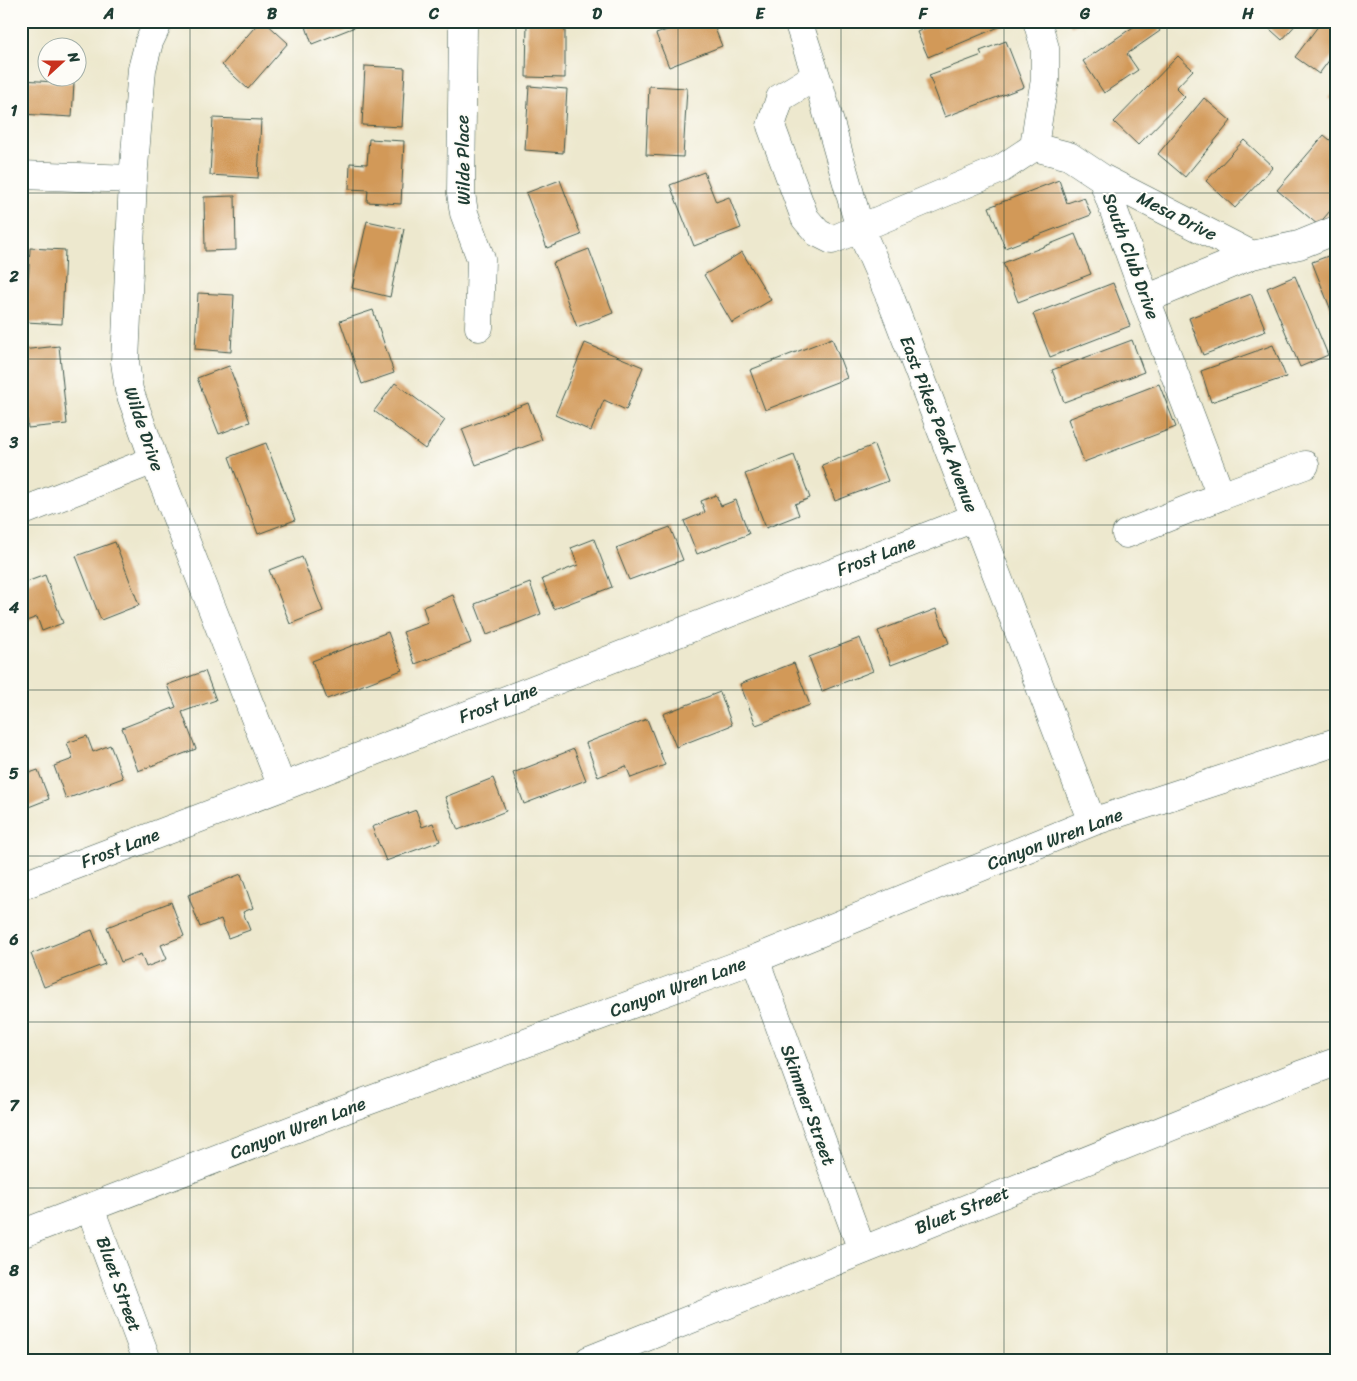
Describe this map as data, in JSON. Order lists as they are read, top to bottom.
{
  "streets": {
    "street": [
      "Wilde Place",
      "Mesa Drive",
      "South Club Drive",
      "East Pikes Peak Avenue",
      "Wilde Drive",
      "Frost Lane",
      "Canyon Wren Lane",
      "Skimmer Street",
      "Bluet Street"
    ]
  },
  "crossings": [
    ["Mesa Drive", "South Club Drive"],
    ["East Pikes Peak Avenue", "Frost Lane"],
    ["East Pikes Peak Avenue", "Canyon Wren Lane"],
    ["Wilde Drive", "Frost Lane"],
    ["Canyon Wren Lane", "Skimmer Street"],
    ["Canyon Wren Lane", "Bluet Street"],
    ["Skimmer Street", "Bluet Street"]
  ],
  "north": "right",
  "grid": {
    "columns": [
      "A",
      "B",
      "C",
      "D",
      "E",
      "F",
      "G",
      "H"
    ],
    "rows": [
      "1",
      "2",
      "3",
      "4",
      "5",
      "6",
      "7",
      "8"
    ]
  }
}
